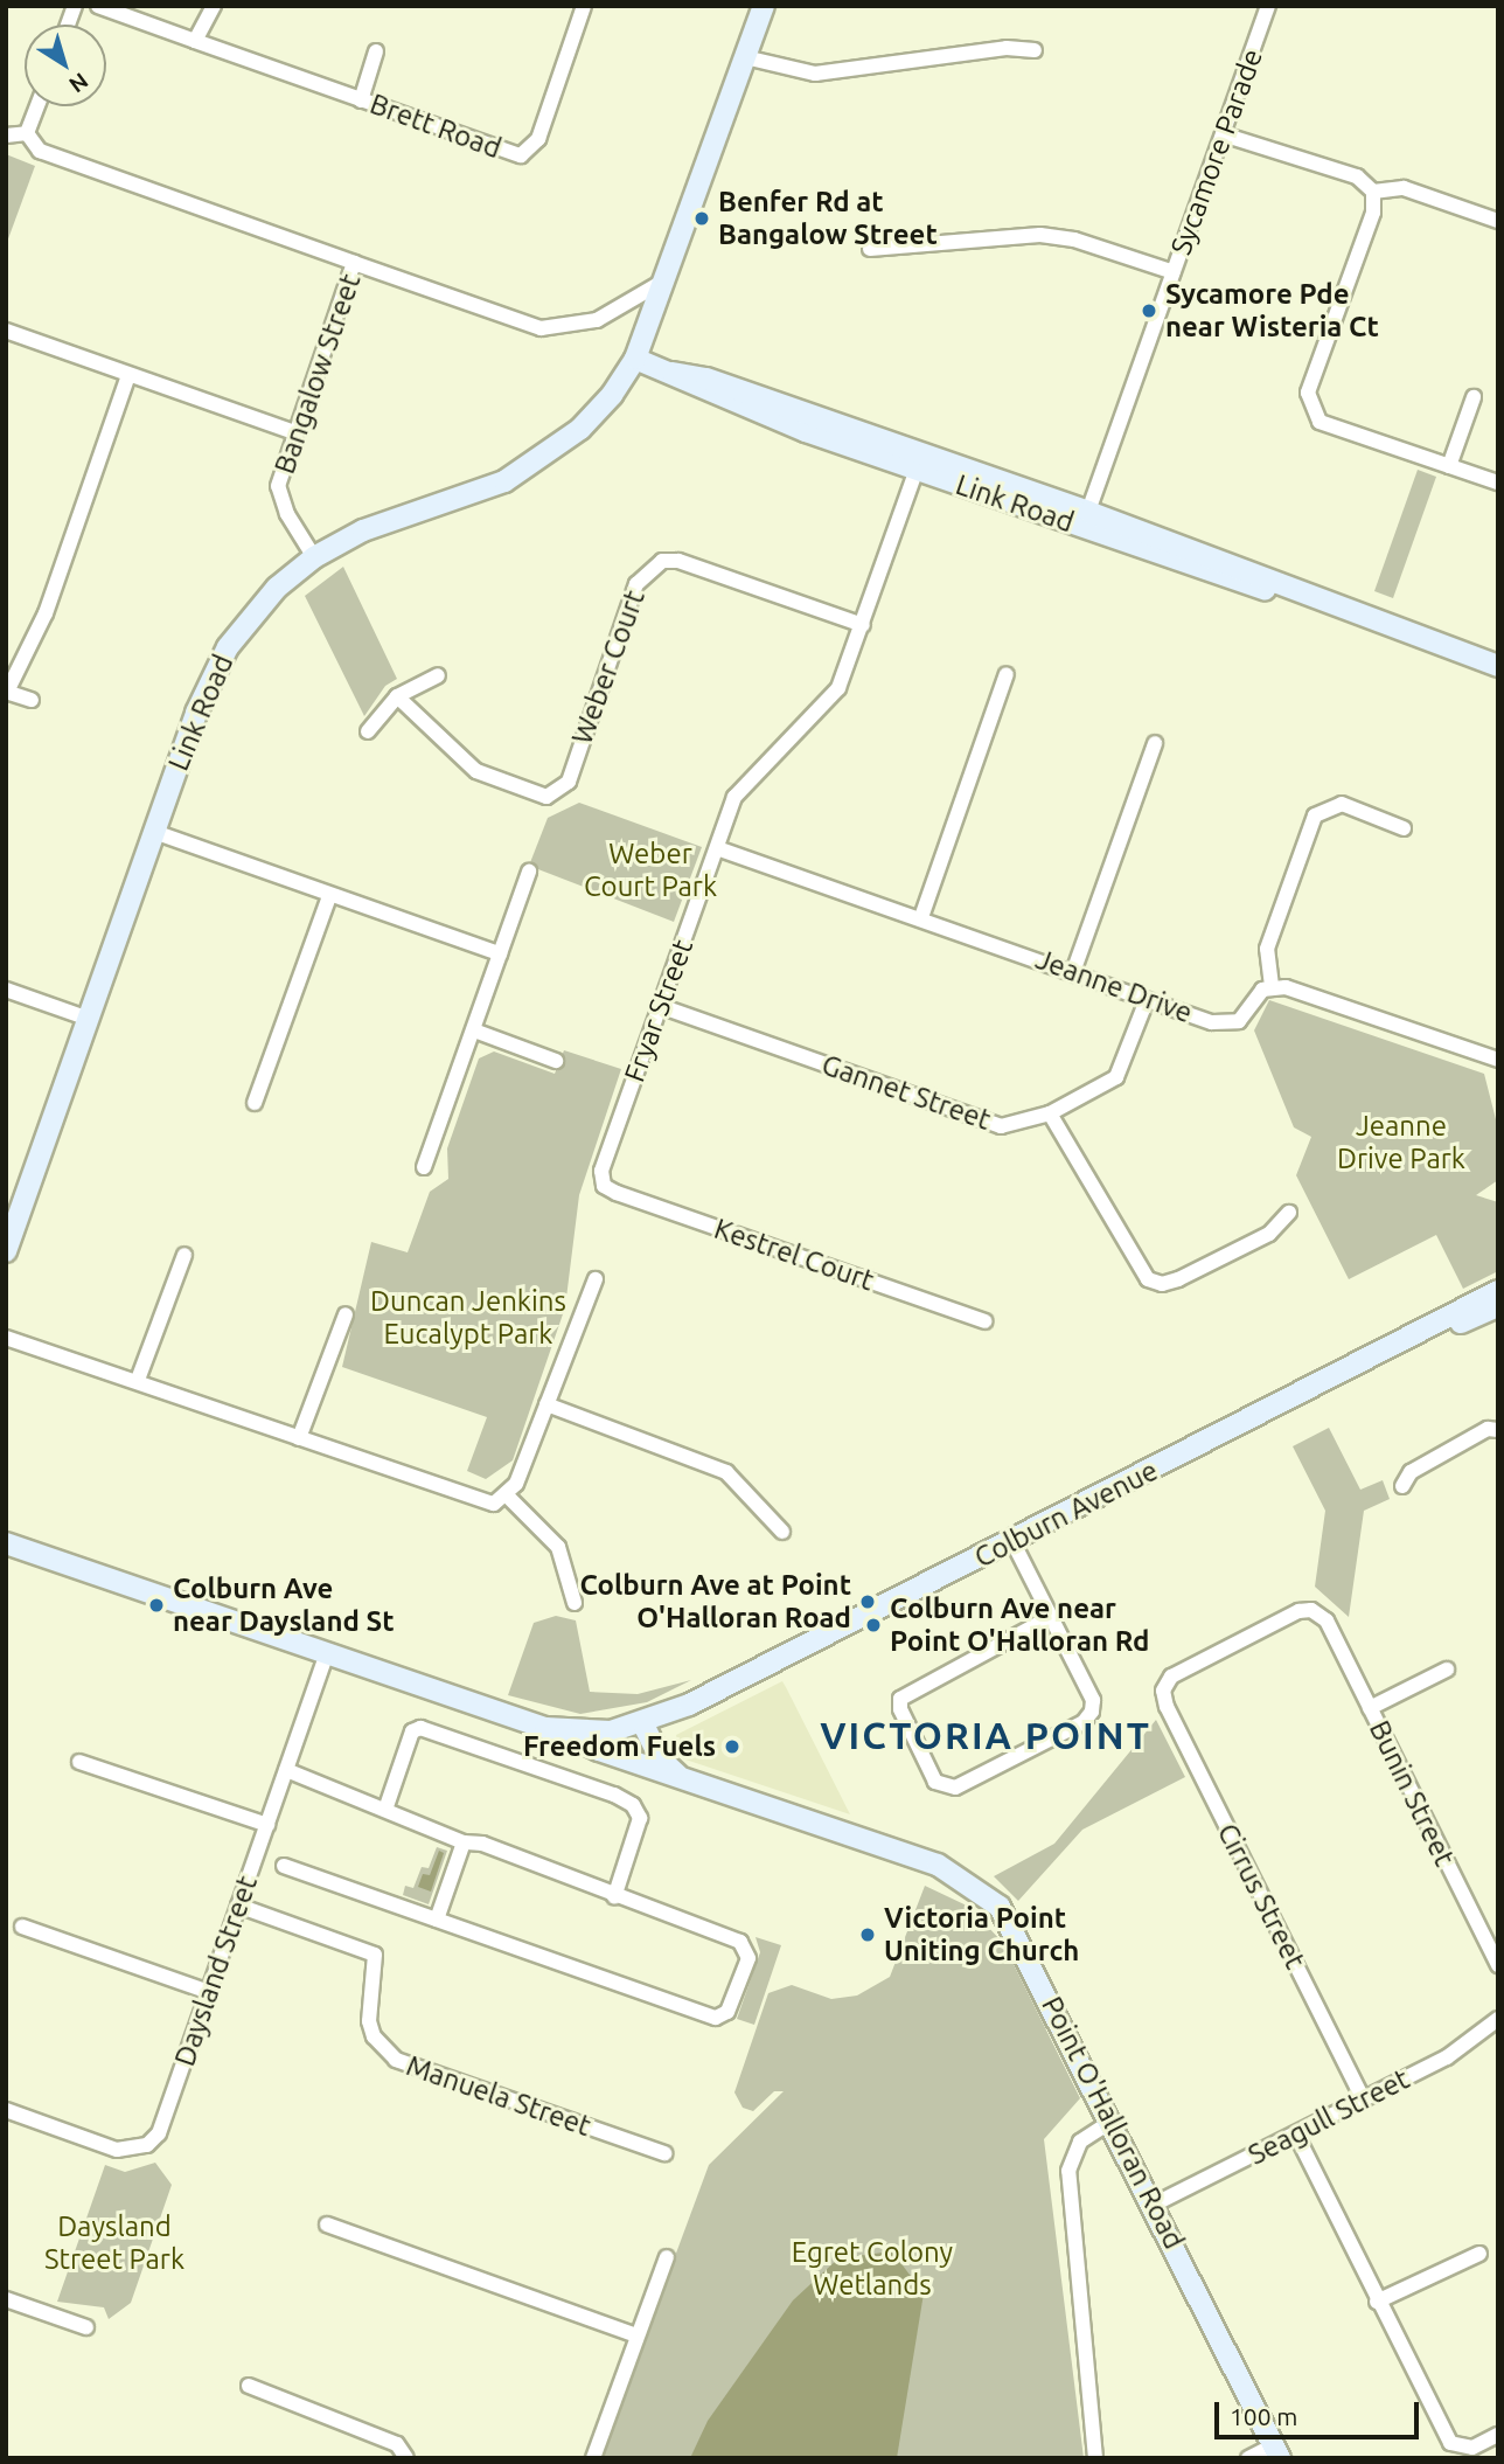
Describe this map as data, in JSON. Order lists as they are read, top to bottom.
{
  "streets": {
    "street": [
      "Brett Road",
      "Sycamore Parade",
      "Bangalow Street",
      "Link Road",
      "Weber Court",
      "Jeanne Drive",
      "Fryar Street",
      "Gannet Street",
      "Kestrel Court",
      "Colburn Avenue",
      "Bunin Street",
      "Cirrus Street",
      "Daysland Street",
      "Manuela Street",
      "Seagull Street",
      "Point O'Halloran Road"
    ]
  },
  "crossings": [
    ["Sycamore Parade", "Link Road"],
    ["Bangalow Street", "Link Road"],
    ["Link Road", "Fryar Street"],
    ["Weber Court", "Fryar Street"],
    ["Jeanne Drive", "Fryar Street"],
    ["Jeanne Drive", "Gannet Street"],
    ["Fryar Street", "Gannet Street"],
    ["Fryar Street", "Kestrel Court"],
    ["Colburn Avenue", "Daysland Street"],
    ["Colburn Avenue", "Point O'Halloran Road"],
    ["Bunin Street", "Cirrus Street"],
    ["Cirrus Street", "Seagull Street"],
    ["Daysland Street", "Manuela Street"],
    ["Seagull Street", "Point O'Halloran Road"]
  ],
  "districts": ["VICTORIA POINT"],
  "parks": [
    "Weber Court Park",
    "Jeanne Drive Park",
    "Duncan Jenkins Eucalypt Park",
    "Daysland Street Park",
    "Egret Colony Wetlands"
  ],
  "places": [
    "Benfer Rd at Bangalow Street",
    "Sycamore Pde near Wisteria Ct",
    "Colburn Ave at Point O'Halloran Road",
    "Colburn Ave near Daysland St",
    "Colburn Ave near Point O'Halloran Rd",
    "Freedom Fuels",
    "Victoria Point Uniting Church"
  ],
  "scale_bar": "100 m",
  "north": "bottom right"
}
